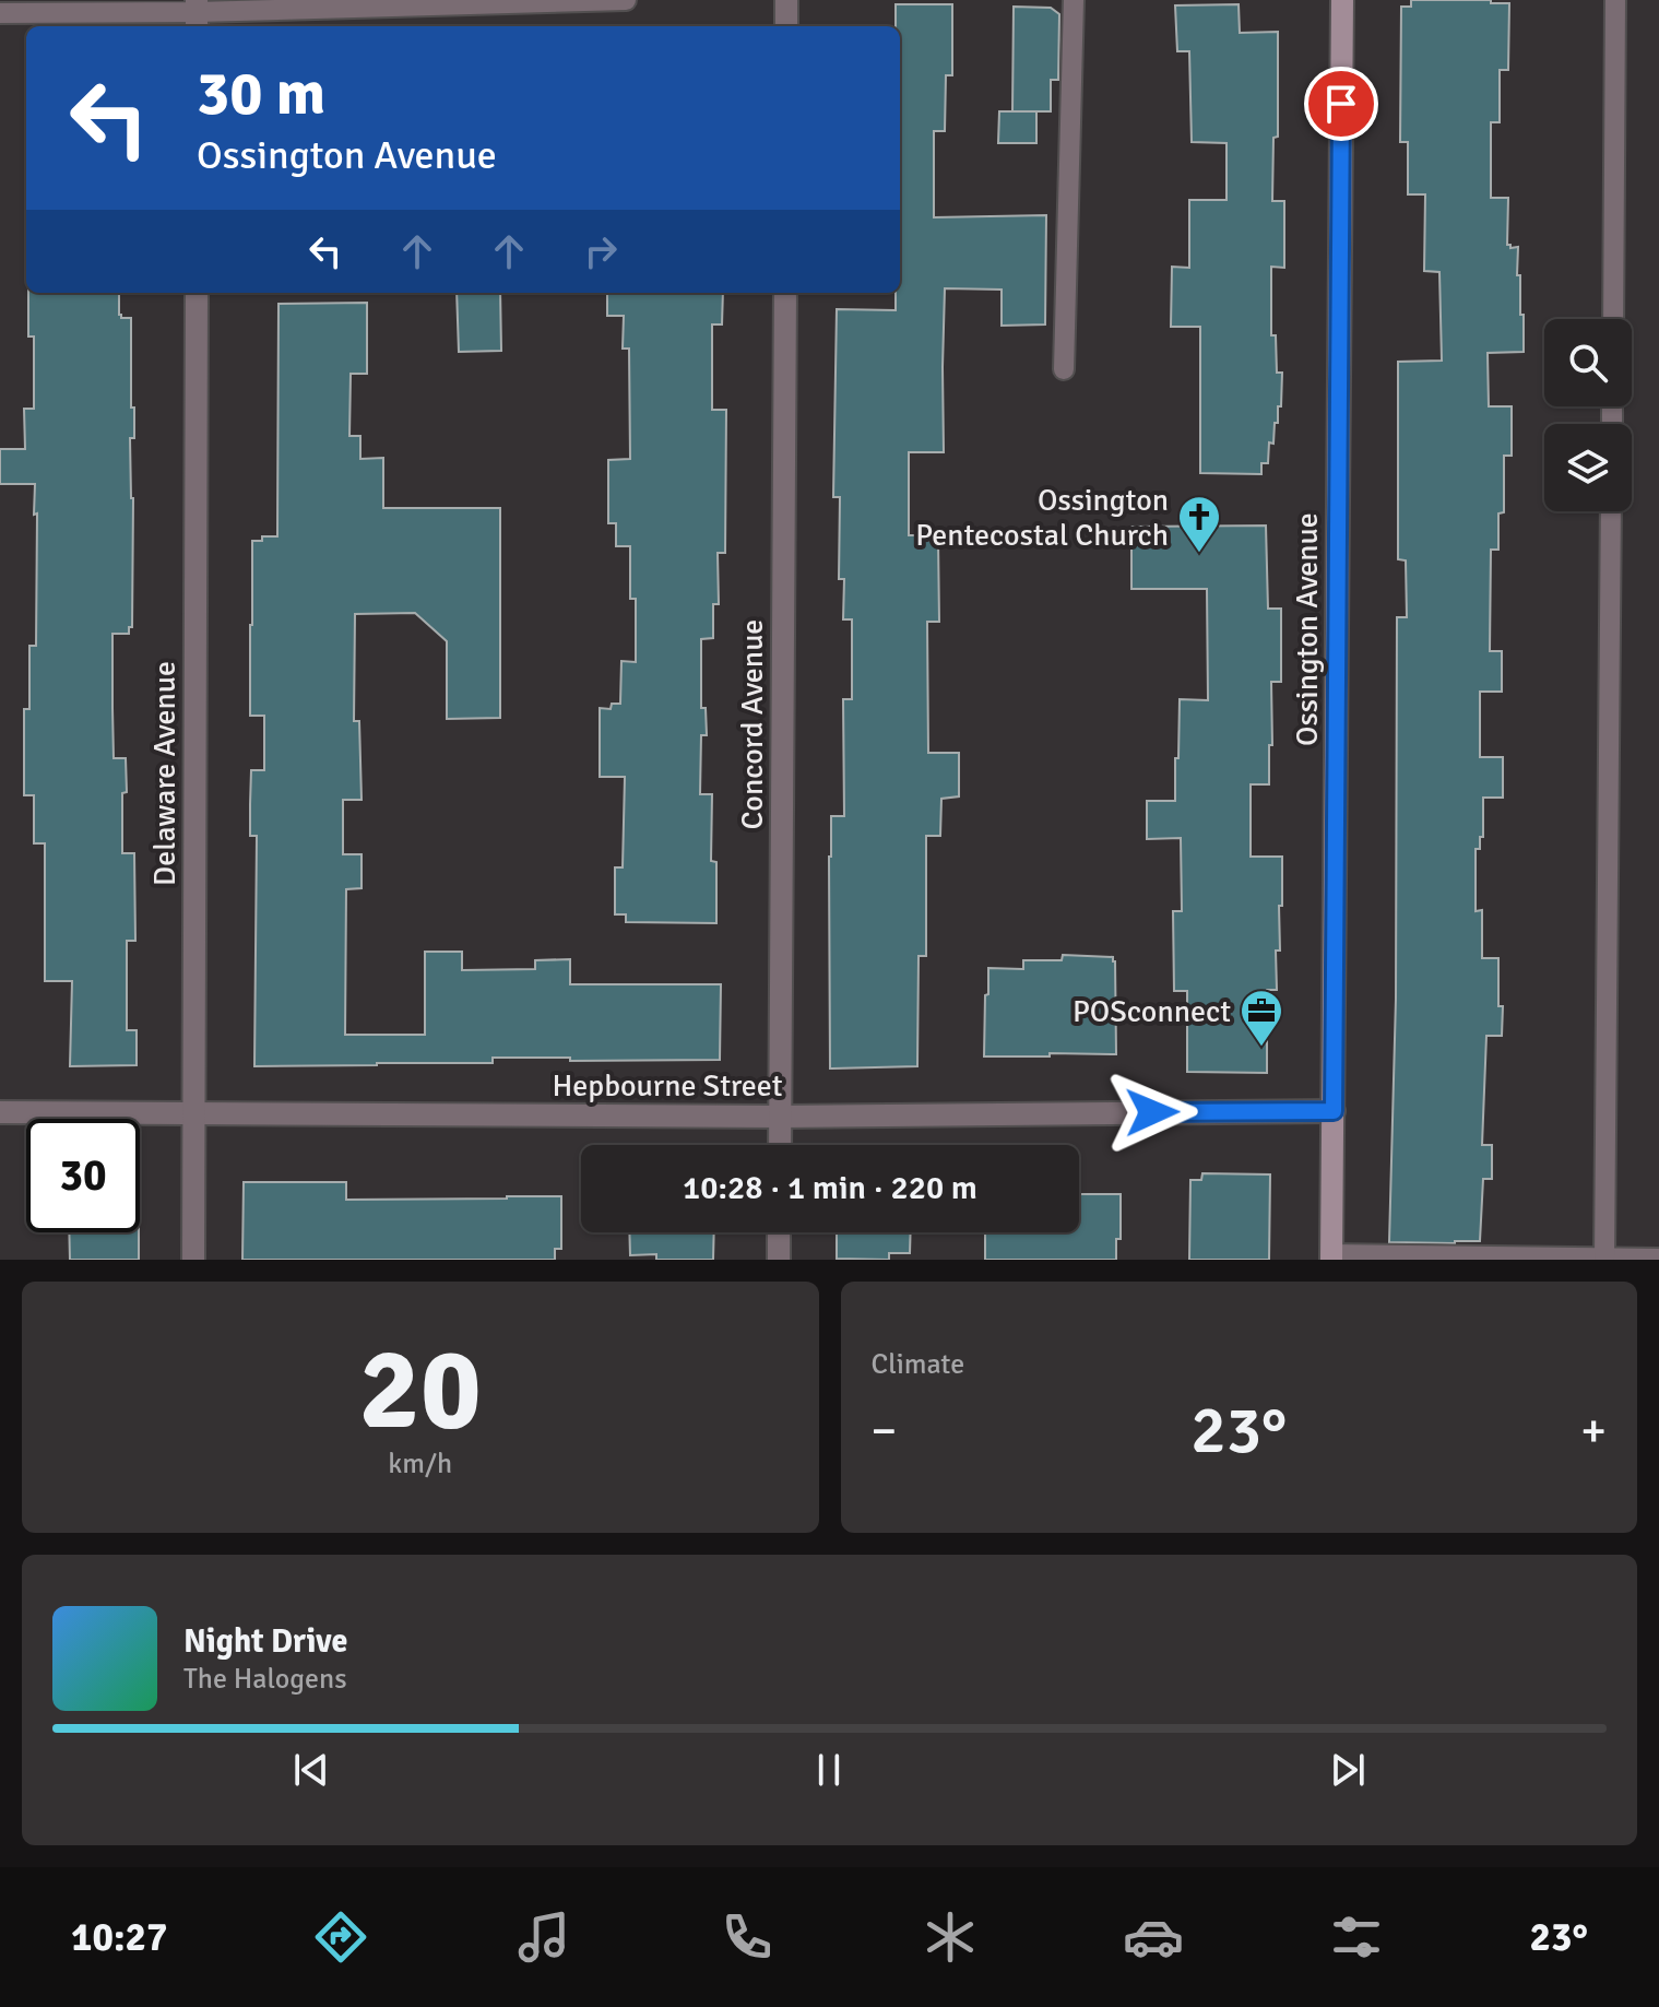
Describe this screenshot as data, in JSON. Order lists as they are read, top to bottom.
{
  "streets": {
    "street": [
      "Ossington Avenue",
      "Concord Avenue",
      "Delaware Avenue",
      "Hepbourne Street"
    ]
  },
  "crossings": [
    ["Ossington Avenue", "Hepbourne Street"],
    ["Concord Avenue", "Hepbourne Street"],
    ["Delaware Avenue", "Hepbourne Street"]
  ],
  "places": {
    "church": ["Ossington Pentecostal Church"],
    "office": ["POSconnect"]
  },
  "page": {
    "turn": ["30 m", "Ossington Avenue"],
    "limit": "30",
    "trip": "10:28 · 1 min · 220 m",
    "tile": [
      ["20", "km/h"],
      "Climate"
    ],
    "heat": ["−", "23°", "+"],
    "song": ["Night Drive", "The Halogens"],
    "tabs": ["10:27", "23°"]
  }
}
